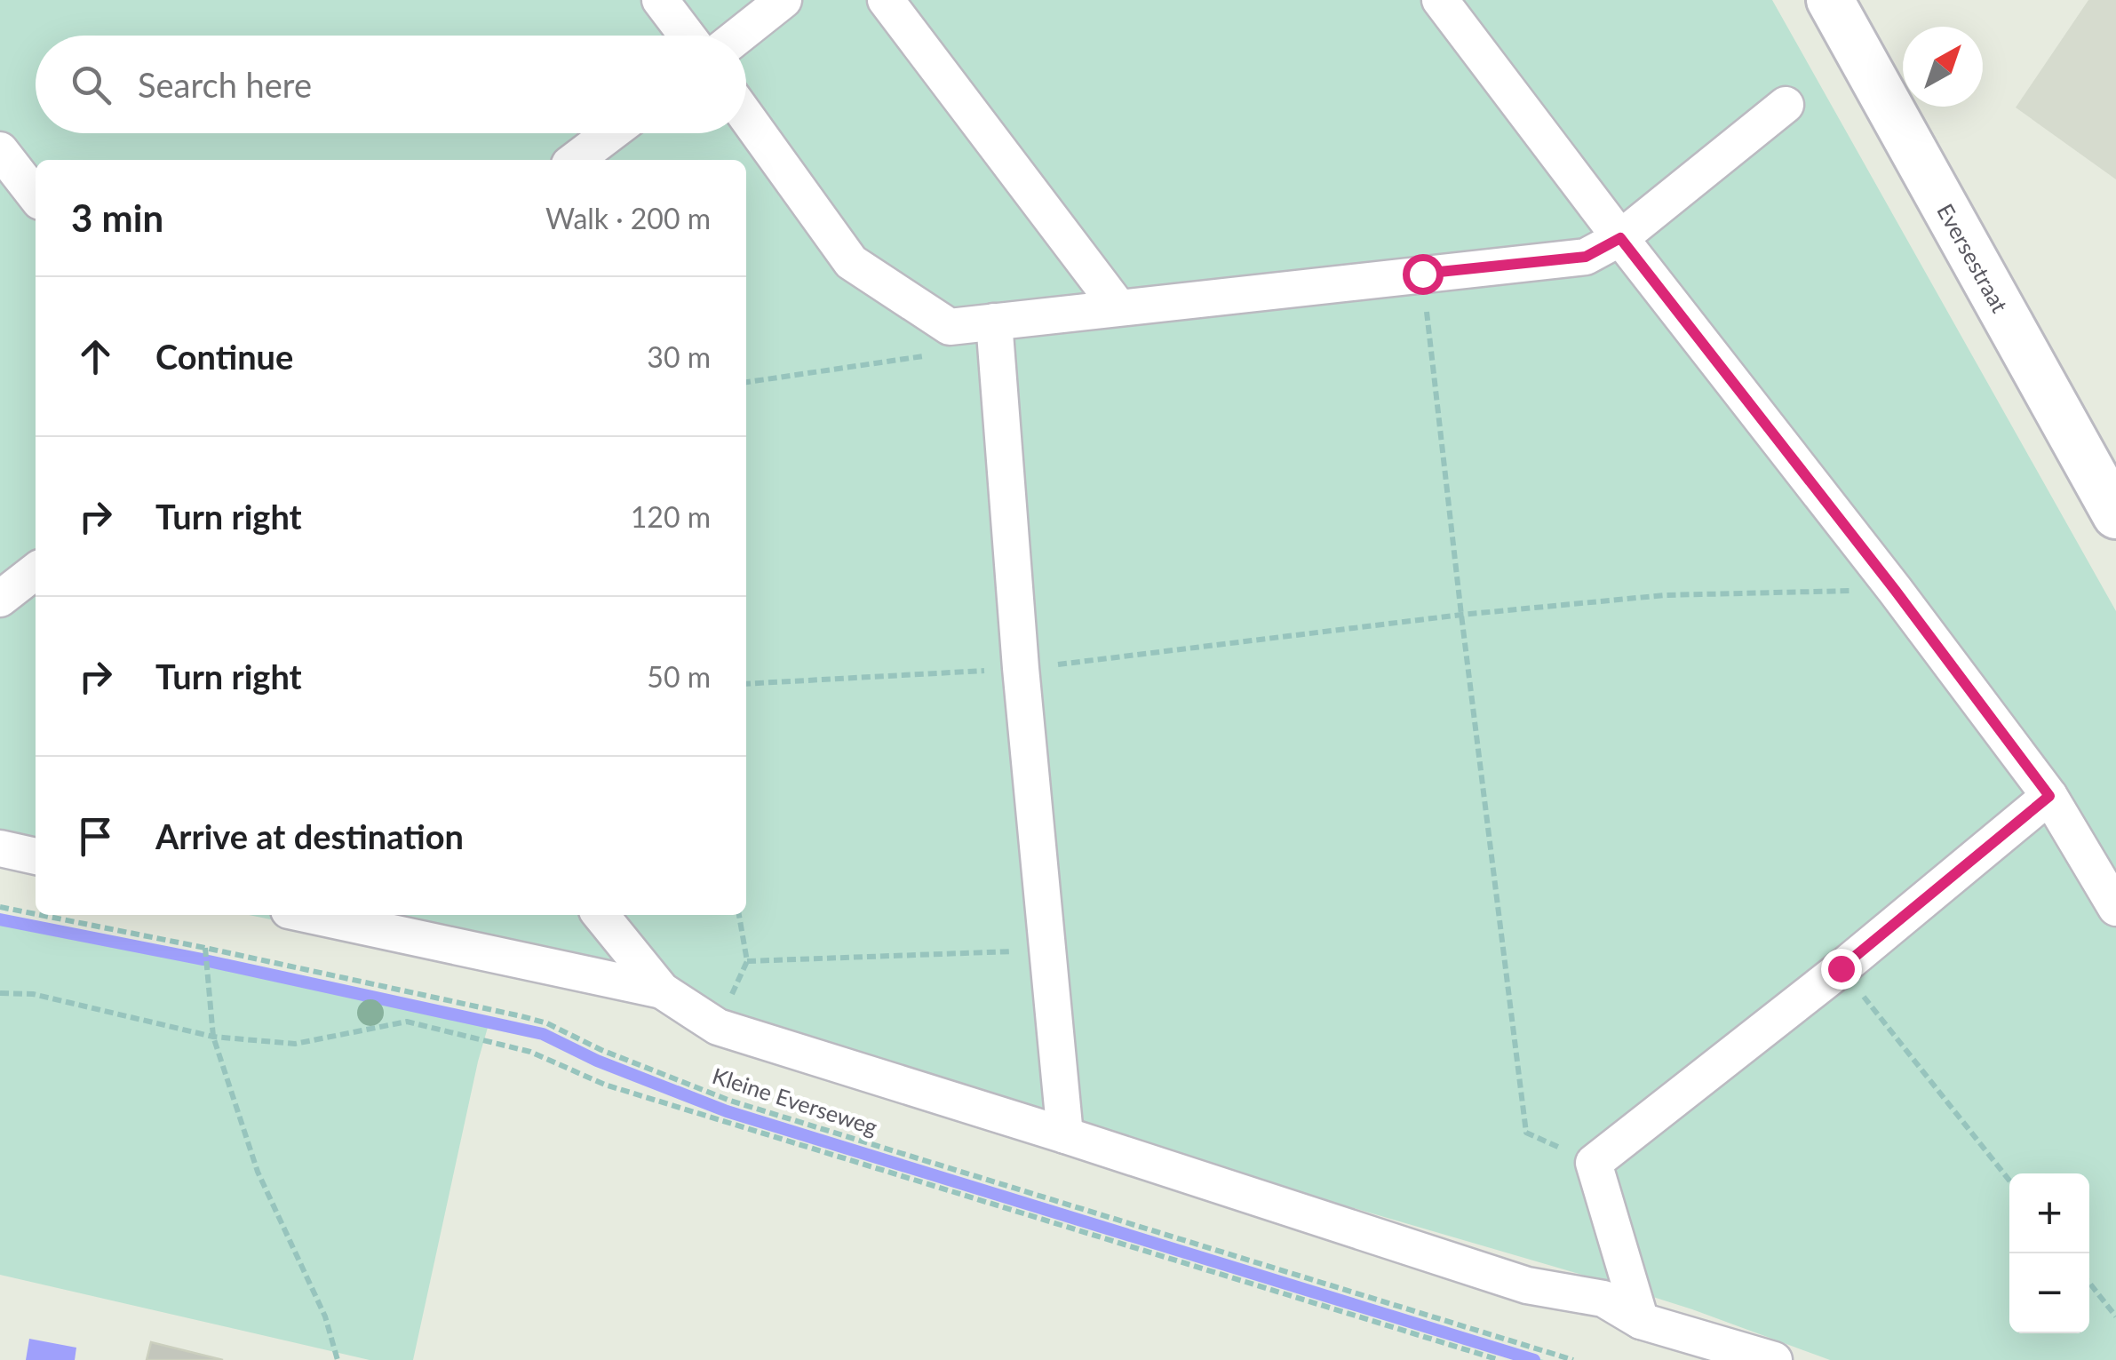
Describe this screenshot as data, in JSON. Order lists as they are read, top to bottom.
{
  "streets": {
    "street": ["Eversestraat"],
    "path": ["Kleine Everseweg"]
  },
  "north": "top right",
  "page": {
    "search": "Search here",
    "heading": ["3 min", "Walk · 200 m"],
    "list": [
      ["Continue", "30 m"],
      ["Turn right", "120 m"],
      ["Turn right", "50 m"],
      "Arrive at destination"
    ],
    "map_buttons": ["+", "−"]
  }
}
